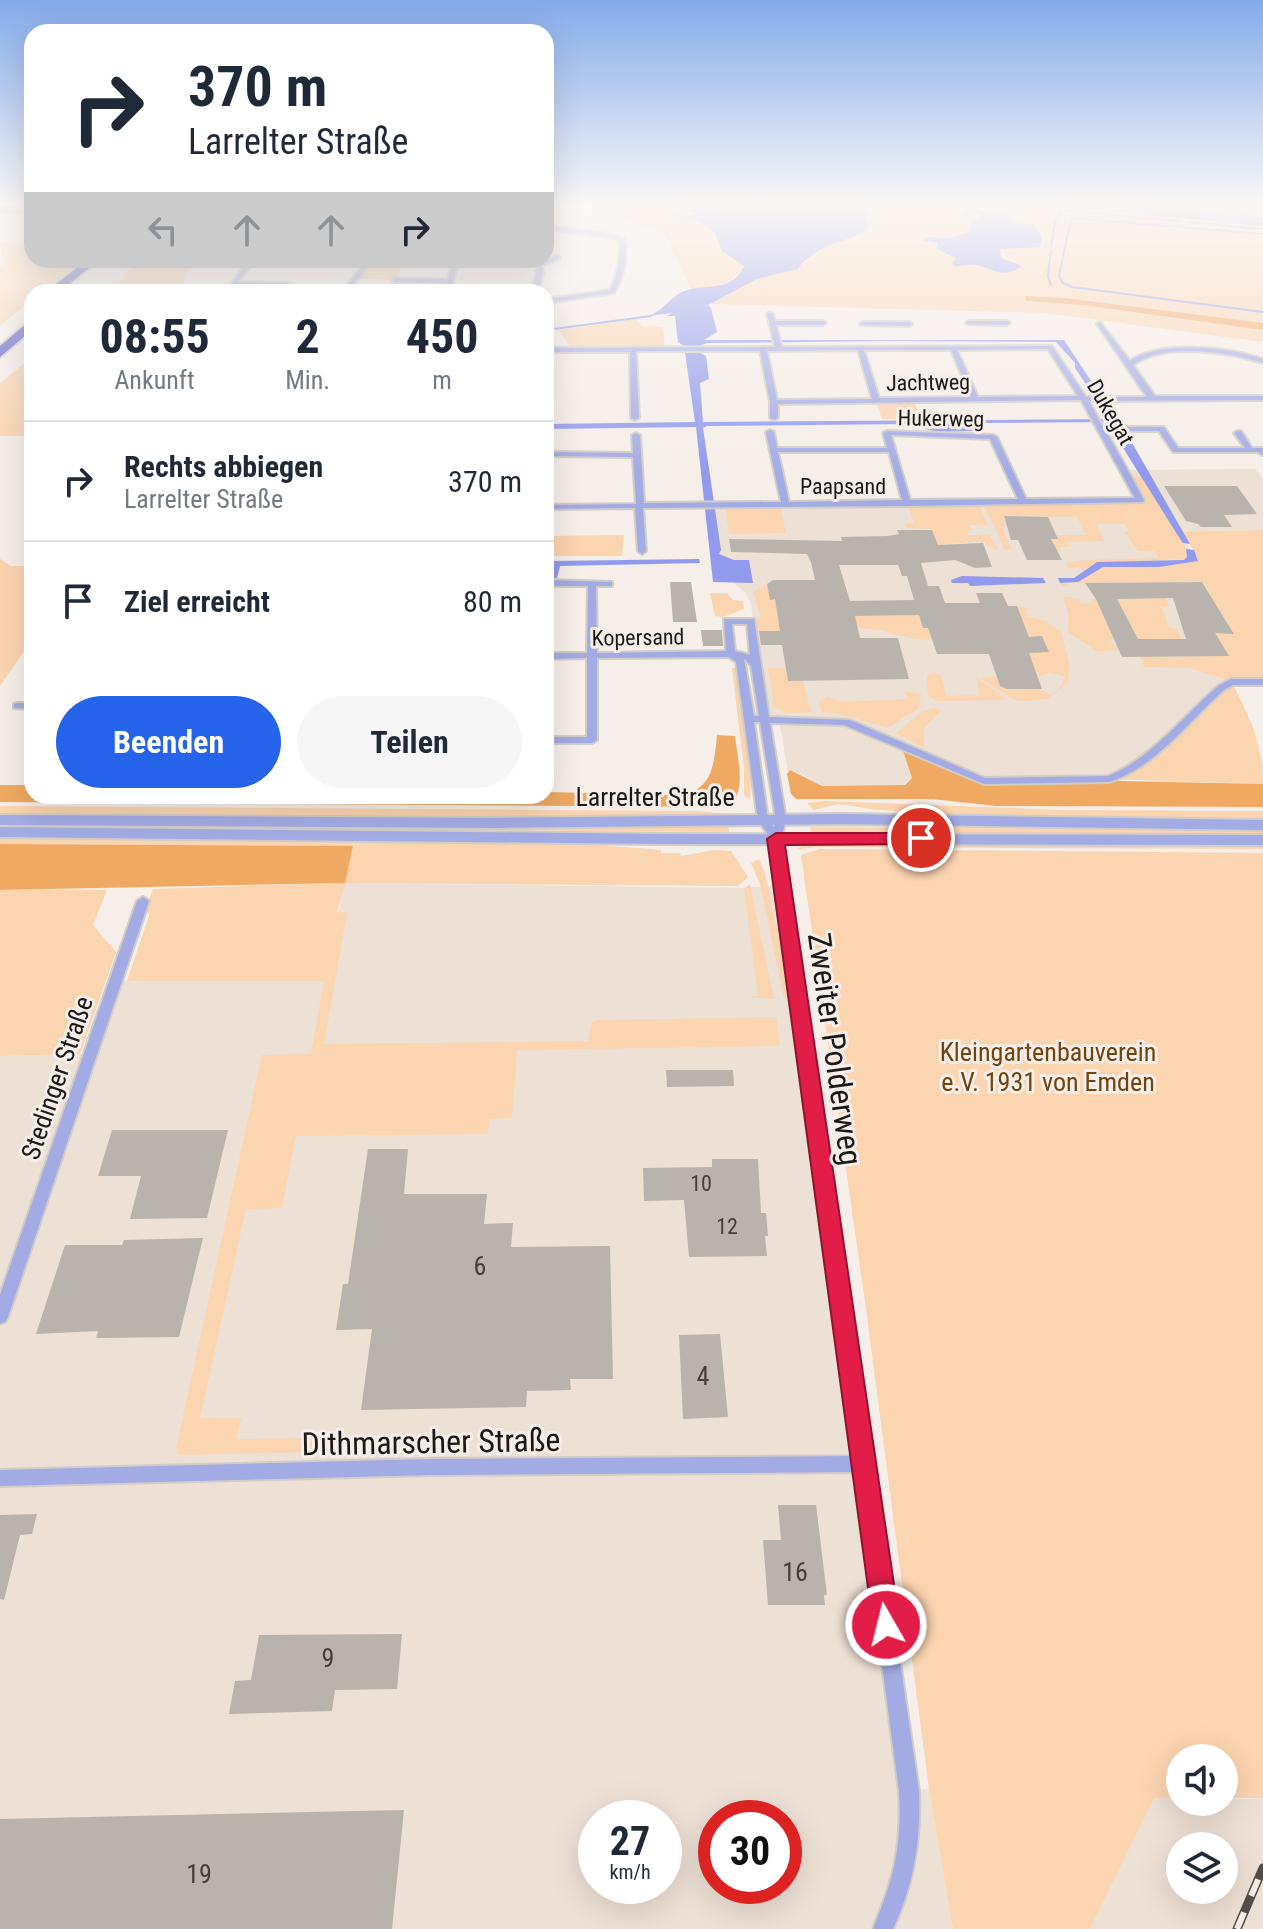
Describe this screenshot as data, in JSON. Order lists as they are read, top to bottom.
{
  "streets": {
    "street": [
      "Jachtweg",
      "Dukegat",
      "Hukerweg",
      "Paapsand",
      "Kopersand",
      "Larrelter Straße",
      "Zweiter Polderweg",
      "Stedinger Straße",
      "Dithmarscher Straße"
    ]
  },
  "crossings": [
    ["Jachtweg", "Dukegat"],
    ["Dukegat", "Paapsand"],
    ["Hukerweg", "Paapsand"],
    ["Larrelter Straße", "Zweiter Polderweg"],
    ["Zweiter Polderweg", "Dithmarscher Straße"]
  ],
  "parks": ["Kleingartenbauverein e.V. 1931 von Emden"],
  "house_numbers": [
    "10",
    "12",
    "6",
    "4",
    "16",
    "9",
    "19"
  ],
  "page": {
    "turn": ["370 m", "Larrelter Straße"],
    "eta": [
      "08:55",
      "Ankunft",
      "2",
      "Min.",
      "450",
      "m"
    ],
    "list": [
      {
        "name": "Rechts abbiegen",
        "note": "Larrelter Straße",
        "value": "370 m"
      },
      {
        "name": "Ziel erreicht",
        "value": "80 m"
      }
    ],
    "buttons": ["Beenden", "Teilen"],
    "speed": "27 km/h",
    "limit": "30"
  }
}
